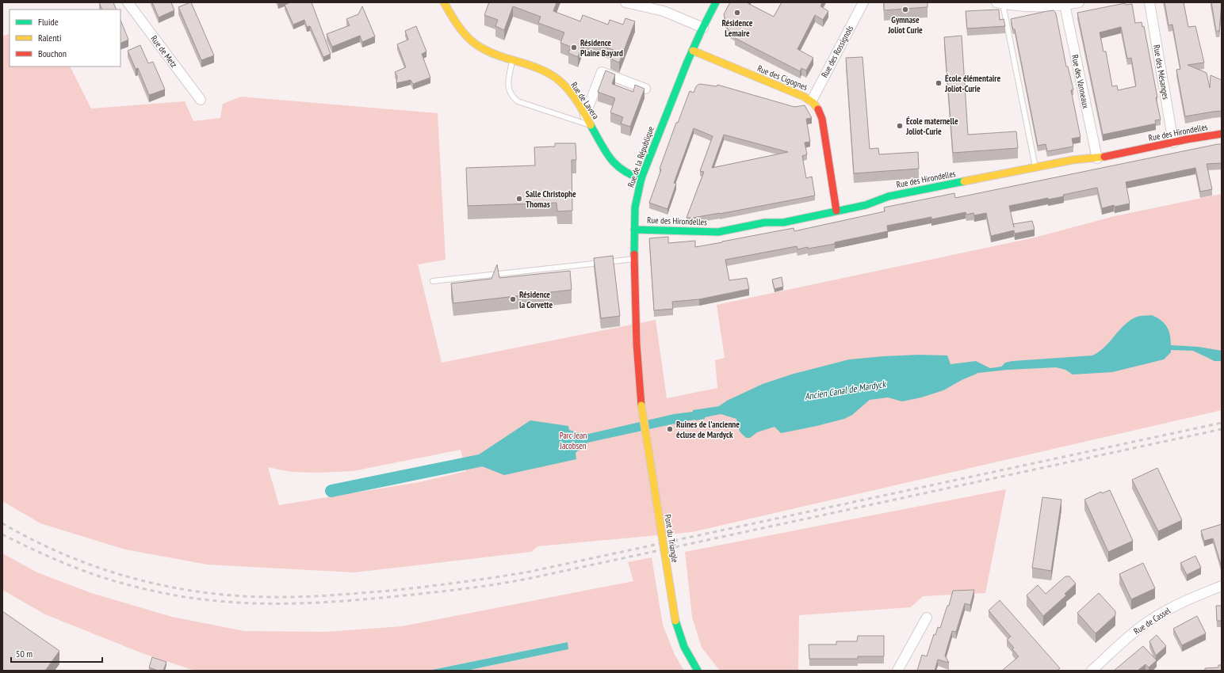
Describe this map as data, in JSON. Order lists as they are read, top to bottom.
{
  "streets": {
    "street": [
      "Rue de Metz",
      "Rue des Rossignols",
      "Rue des Mésanges",
      "Rue des Cigognes",
      "Rue des Vanneaux",
      "Rue de Lavera",
      "Rue des Hirondelles",
      "Rue de la République",
      "Pont du Triangle",
      "Rue de Cassel"
    ]
  },
  "crossings": [
    ["Rue des Rossignols", "Rue des Cigognes"],
    ["Rue des Mésanges", "Rue des Hirondelles"],
    ["Rue des Cigognes", "Rue des Hirondelles"],
    ["Rue des Cigognes", "Rue de la République"],
    ["Rue des Vanneaux", "Rue des Hirondelles"],
    ["Rue de Lavera", "Rue de la République"],
    ["Rue des Hirondelles", "Rue de la République"],
    ["Rue de la République", "Pont du Triangle"]
  ],
  "water": ["Ancien Canal de Mardyck"],
  "parks": ["Parc Jean Jacobsen"],
  "places": [
    "Gymnase Joliot Curie",
    "Résidence Lemaire",
    "Résidence Plaine Bayard",
    "École élémentaire Joliot-Curie",
    "École maternelle Joliot-Curie",
    "Salle Christophe Thomas",
    "Résidence la Corvette",
    "Ruines de l'ancienne écluse de Mardyck"
  ],
  "legend": ["Fluide", "Ralenti", "Bouchon"],
  "scale_bar": "50 m"
}
